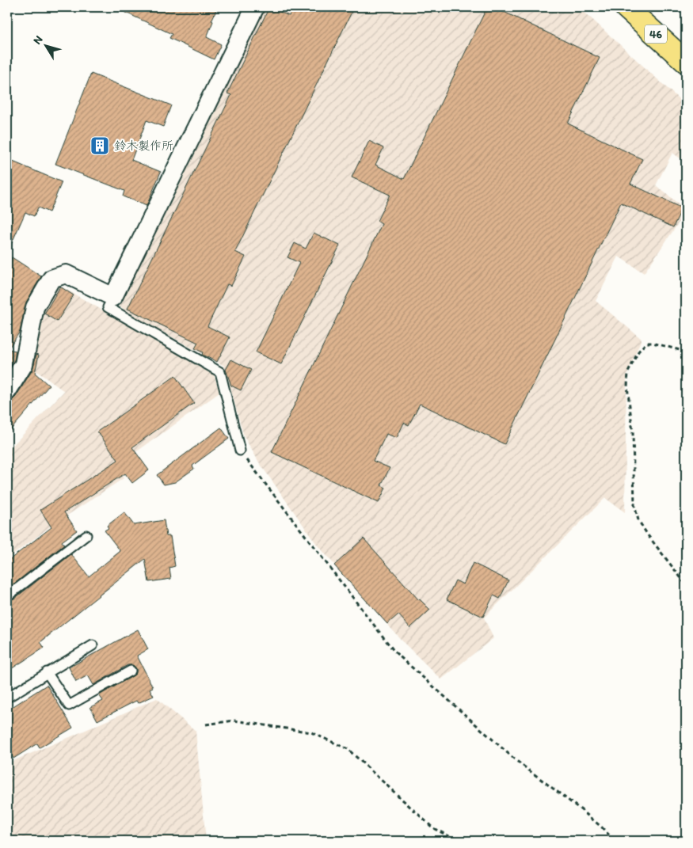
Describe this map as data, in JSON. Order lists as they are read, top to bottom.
{
  "streets": {
    "main road": ["46"]
  },
  "places": {
    "building": ["鈴木製作所"]
  },
  "north": "top left"
}
